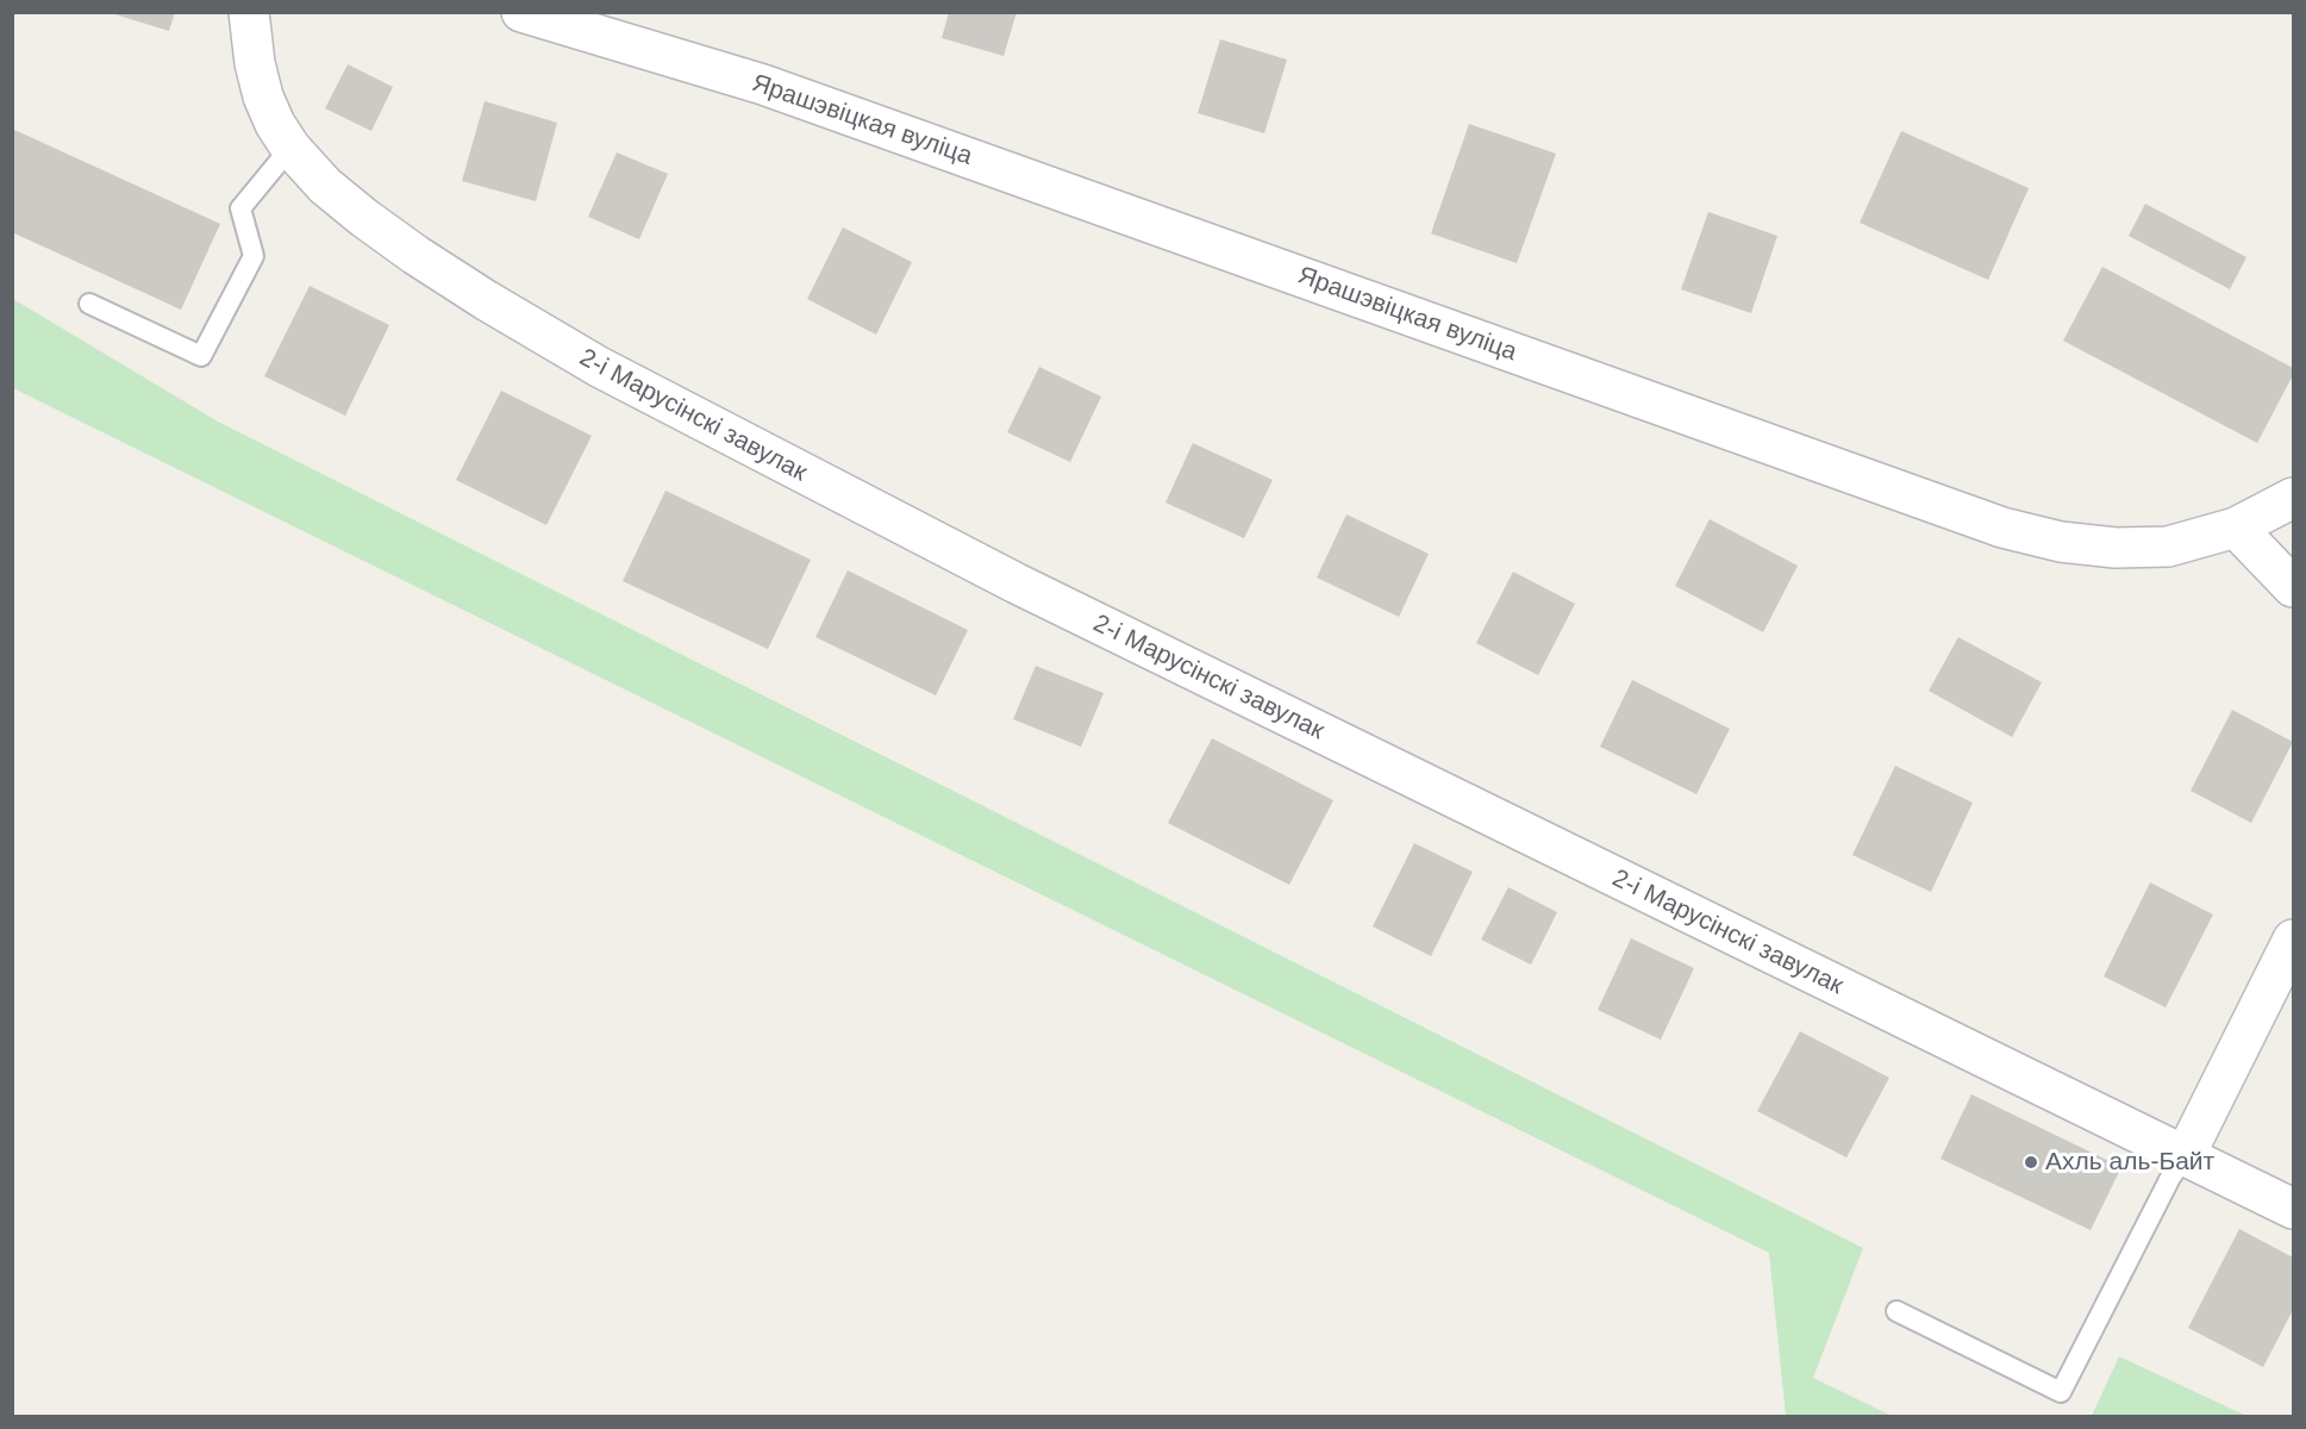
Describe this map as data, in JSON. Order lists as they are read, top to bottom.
{
  "streets": {
    "street": ["Ярашэвіцкая вуліца", "2-і Марусінскі завулак"]
  },
  "places": ["Ахль аль-Байт"]
}
